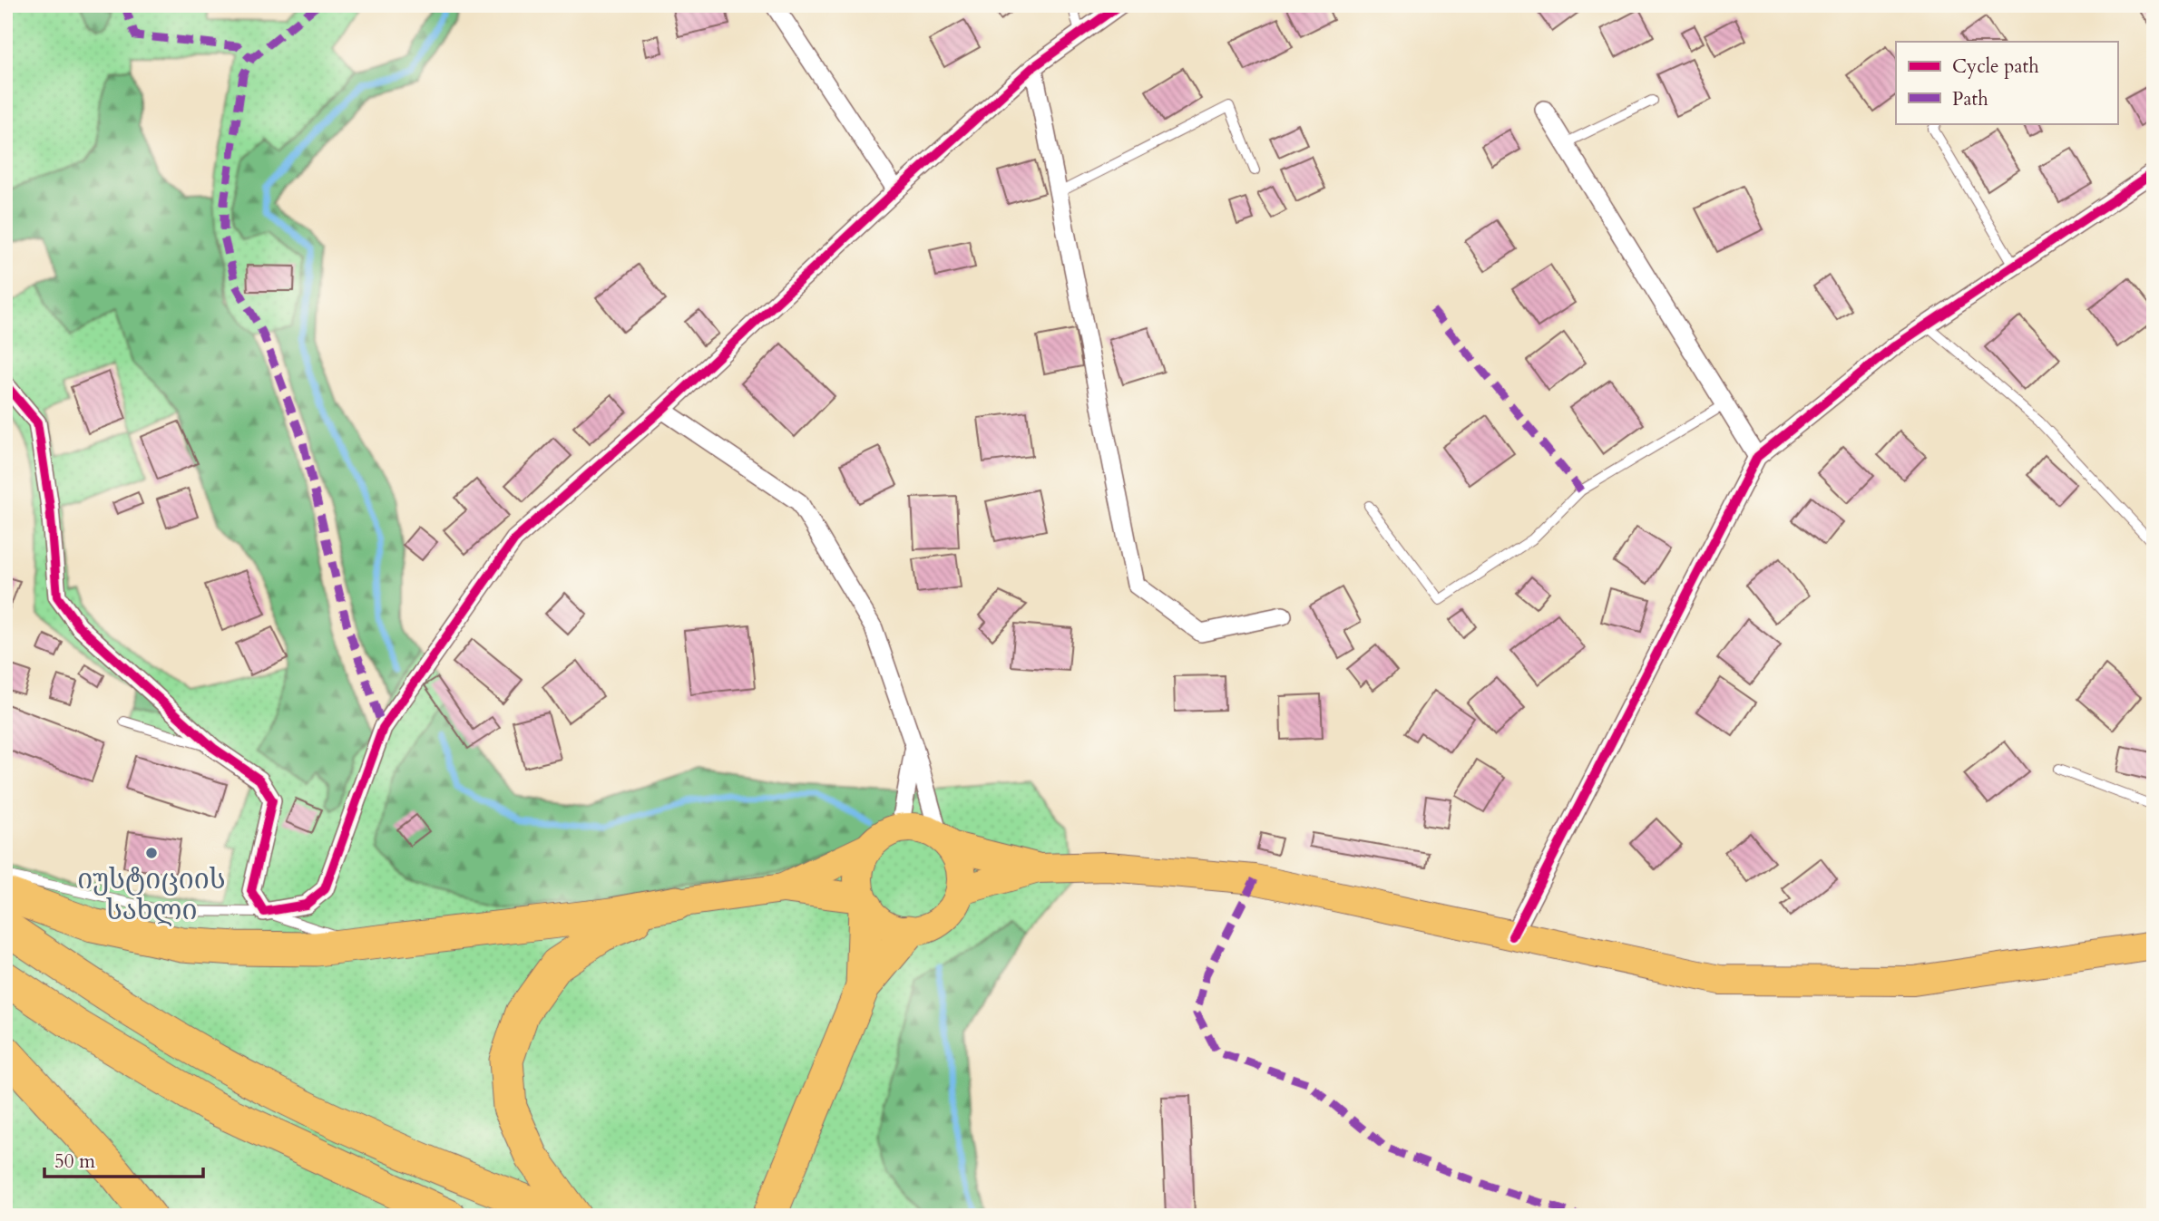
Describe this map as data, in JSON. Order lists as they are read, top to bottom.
{
  "places": ["იუსტიციის სახლი"],
  "legend": ["Cycle path", "Path"],
  "scale_bar": "50 m"
}
